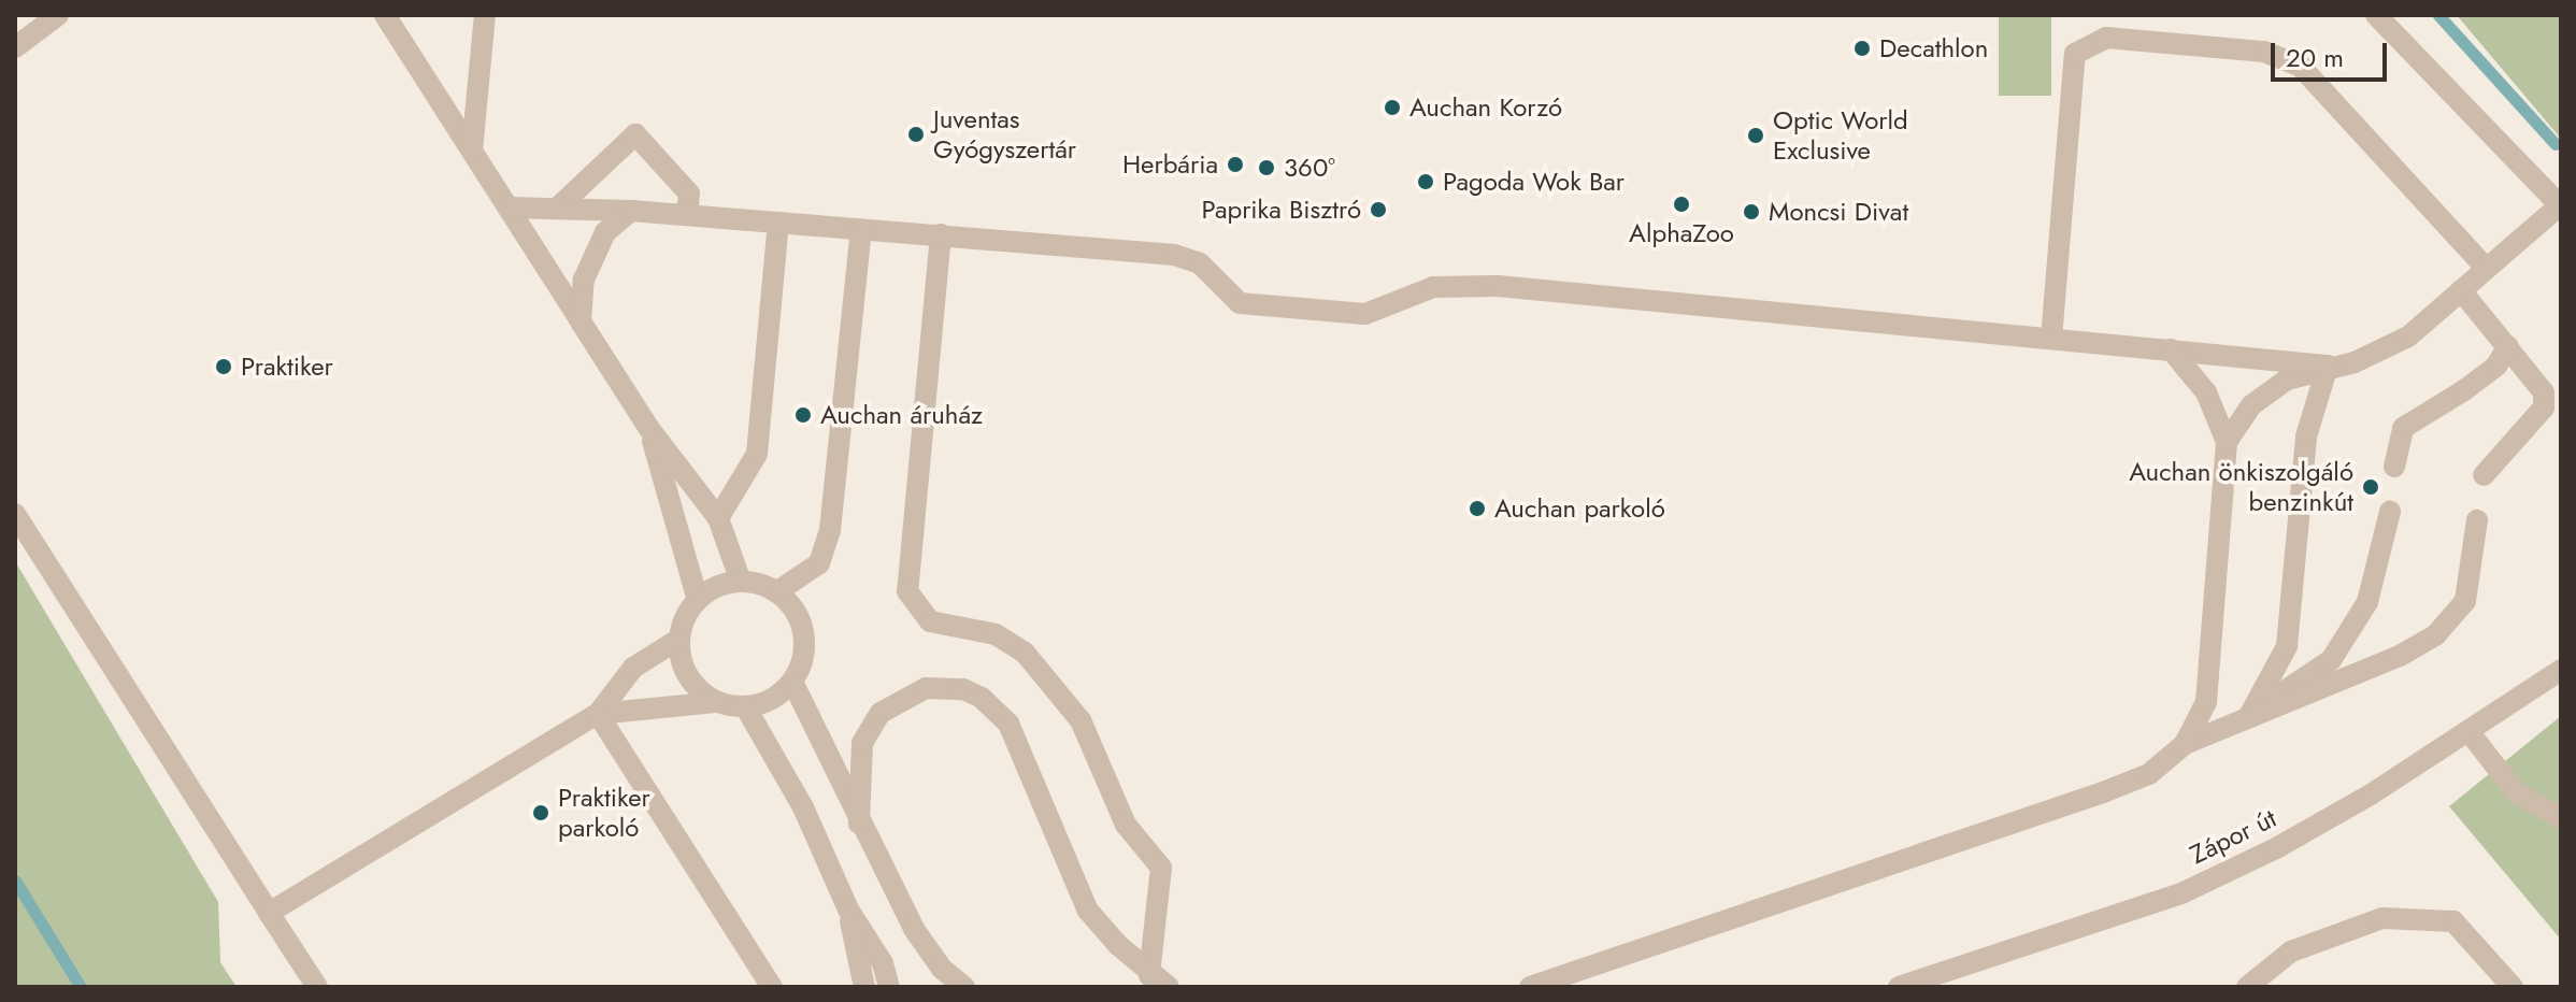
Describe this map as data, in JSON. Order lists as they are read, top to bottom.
{
  "streets": {
    "street": ["Zápor út"]
  },
  "places": [
    "Decathlon",
    "Auchan Korzó",
    "Juventas Gyógyszertár",
    "Optic World Exclusive",
    "Herbária",
    "360°",
    "Pagoda Wok Bar",
    "AlphaZoo",
    "Paprika Bisztró",
    "Moncsi Divat",
    "Praktiker",
    "Auchan áruház",
    "Auchan önkiszolgáló benzinkút",
    "Auchan parkoló",
    "Praktiker parkoló"
  ],
  "scale_bar": "20 m"
}
